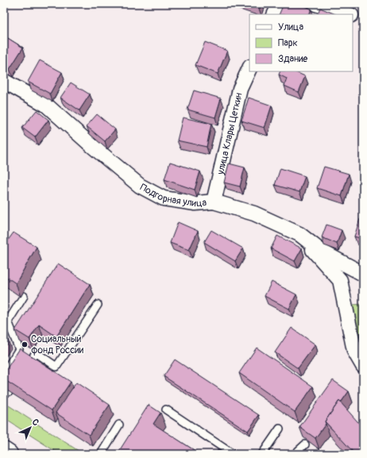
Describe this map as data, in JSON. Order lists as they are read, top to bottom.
{
  "streets": {
    "street": ["улица Клары Цеткин", "Подгорная улица"]
  },
  "crossings": [
    ["улица Клары Цеткин", "Подгорная улица"]
  ],
  "places": ["Социальный фонд России"],
  "legend": ["Улица", "Парк", "Здание"],
  "north": "top right"
}
